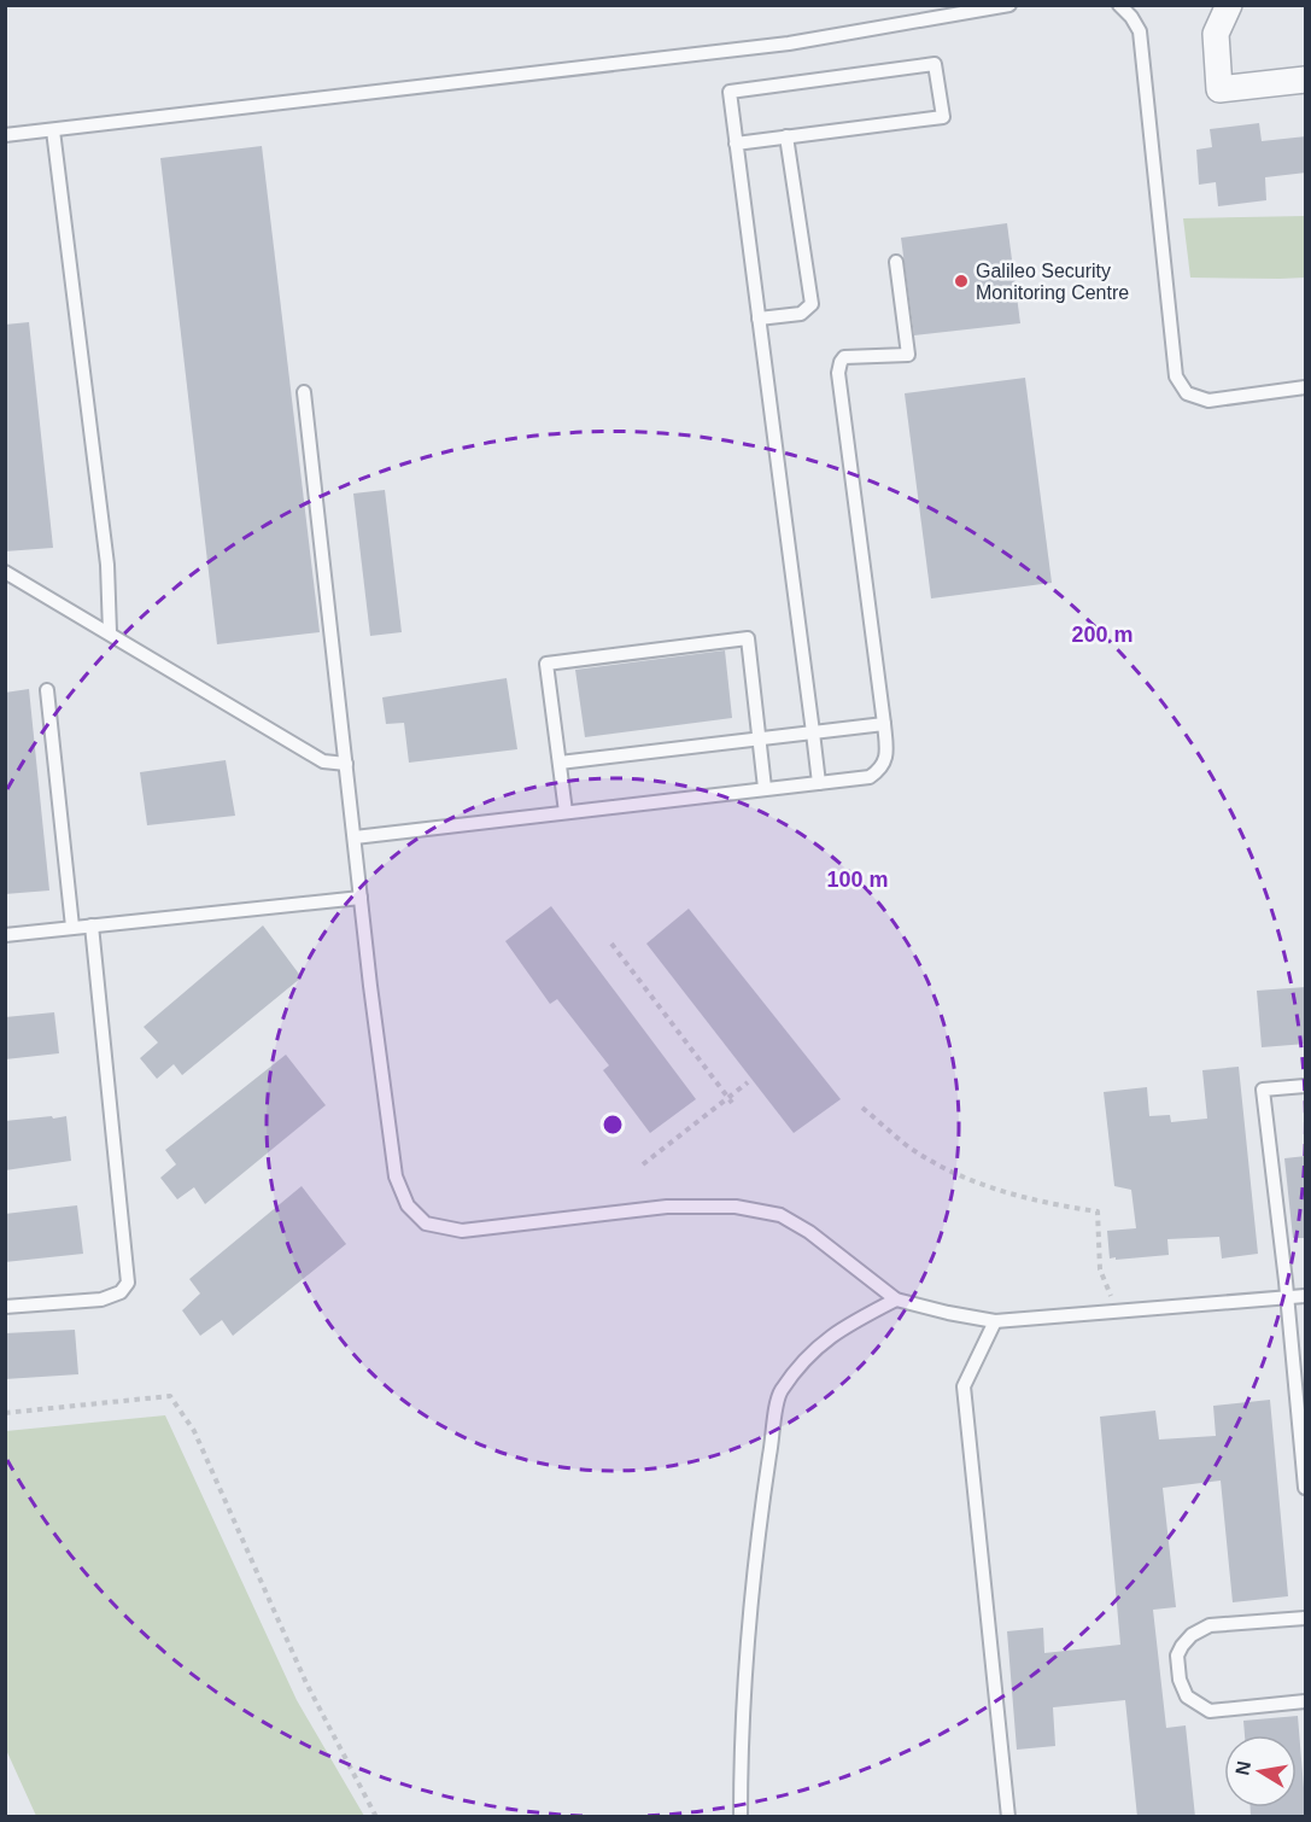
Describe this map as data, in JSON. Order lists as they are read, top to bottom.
{
  "places": ["Galileo Security Monitoring Centre"],
  "north": "left",
  "rings": ["200 m", "100 m"]
}
